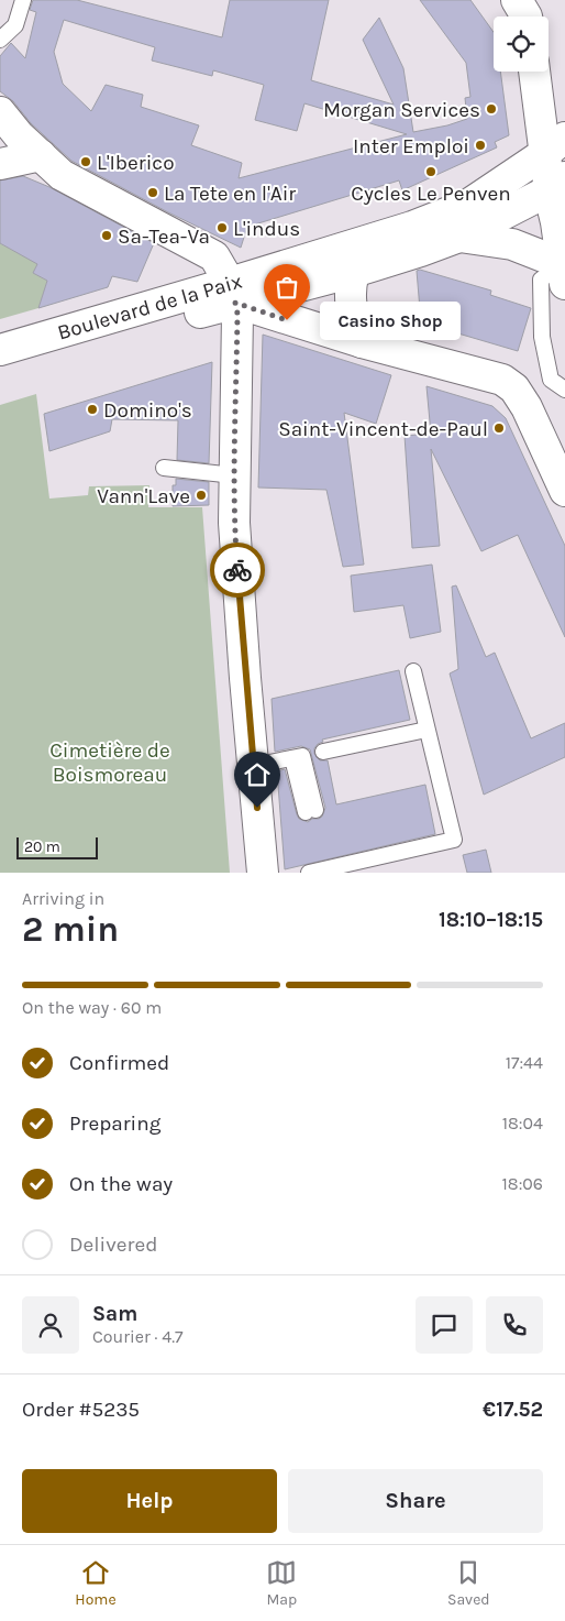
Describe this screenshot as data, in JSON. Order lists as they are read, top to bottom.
{
  "streets": {
    "street": ["Boulevard de la Paix"]
  },
  "parks": ["Cimetière de Boismoreau"],
  "places": [
    "Morgan Services",
    "Inter Emploi",
    "L'Iberico",
    "Cycles Le Penven",
    "La Tete en l'Air",
    "L'indus",
    "Sa-Tea-Va",
    "Casino Shop",
    "Domino's",
    "Saint-Vincent-de-Paul",
    "Vann'Lave"
  ],
  "scale_bar": "20 m",
  "page": {
    "bubble": "Casino Shop",
    "scale": "20 m",
    "heading": ["2 min", "Arriving in", "18:10–18:15"],
    "panel": [
      "Sam",
      "Courier · 4.7",
      "Order #5235",
      "€17.52"
    ],
    "bar": "On the way · 60 m",
    "list": [
      ["Confirmed", "17:44"],
      ["Preparing", "18:04"],
      ["On the way", "18:06"],
      "Delivered"
    ],
    "buttons": ["Help", "Share"],
    "tabs": ["Home", "Map", "Saved"]
  }
}
